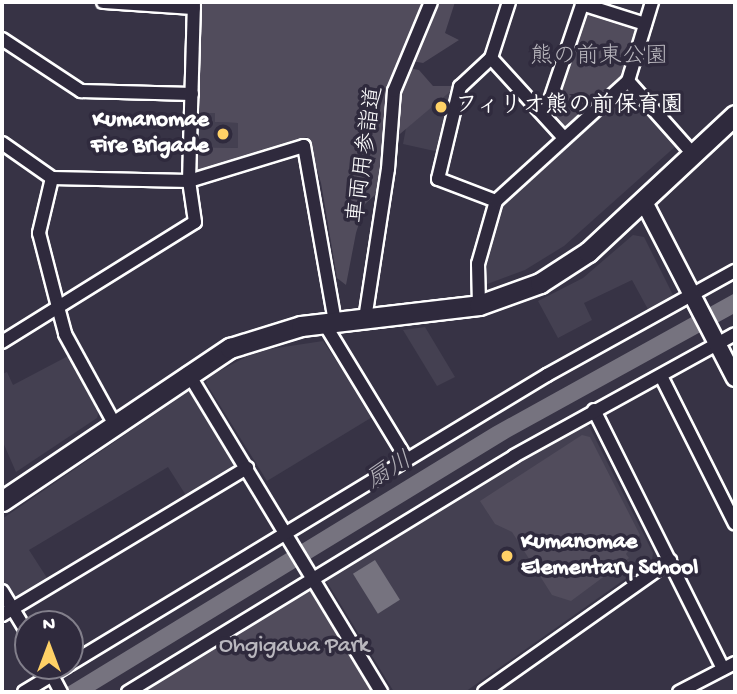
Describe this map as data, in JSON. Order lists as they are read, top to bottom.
{
  "streets": {
    "street": ["車両用参詣道"]
  },
  "water": ["扇川"],
  "parks": ["熊の前東公園", "Ohgigawa Park"],
  "places": ["フィリオ熊の前保育園", "Kumanomae Fire Brigade", "Kumanomae Elementary School"],
  "north": "top"
}
